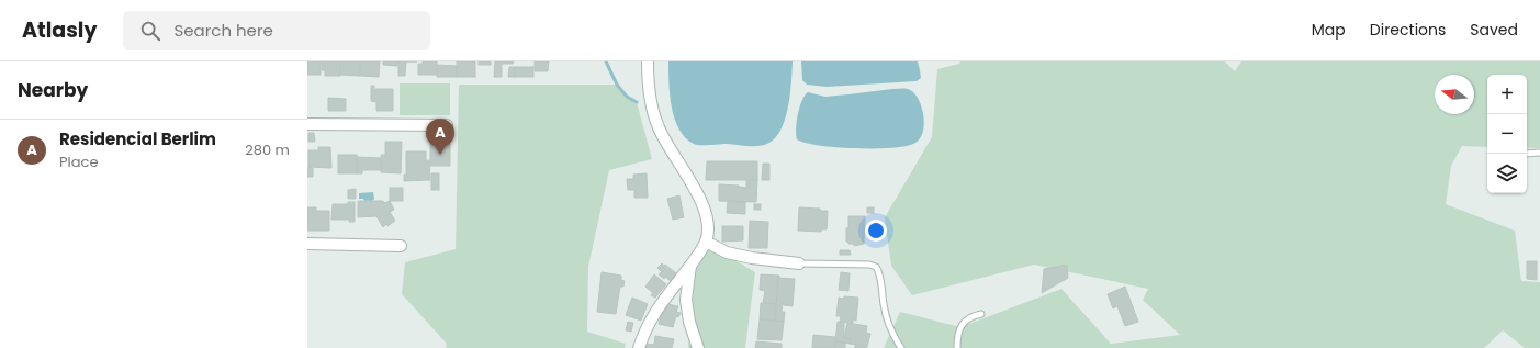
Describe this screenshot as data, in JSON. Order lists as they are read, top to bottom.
{
  "north": "left",
  "page": {
    "header": "Atlasly",
    "search": "Search here",
    "nav": ["Map", "Directions", "Saved"],
    "heading": "Nearby",
    "map_buttons": ["+", "−"],
    "list": [
      {
        "mark": "A",
        "name": "Residencial Berlim",
        "note": "Place",
        "value": "280 m"
      }
    ],
    "pins": "A"
  }
}
